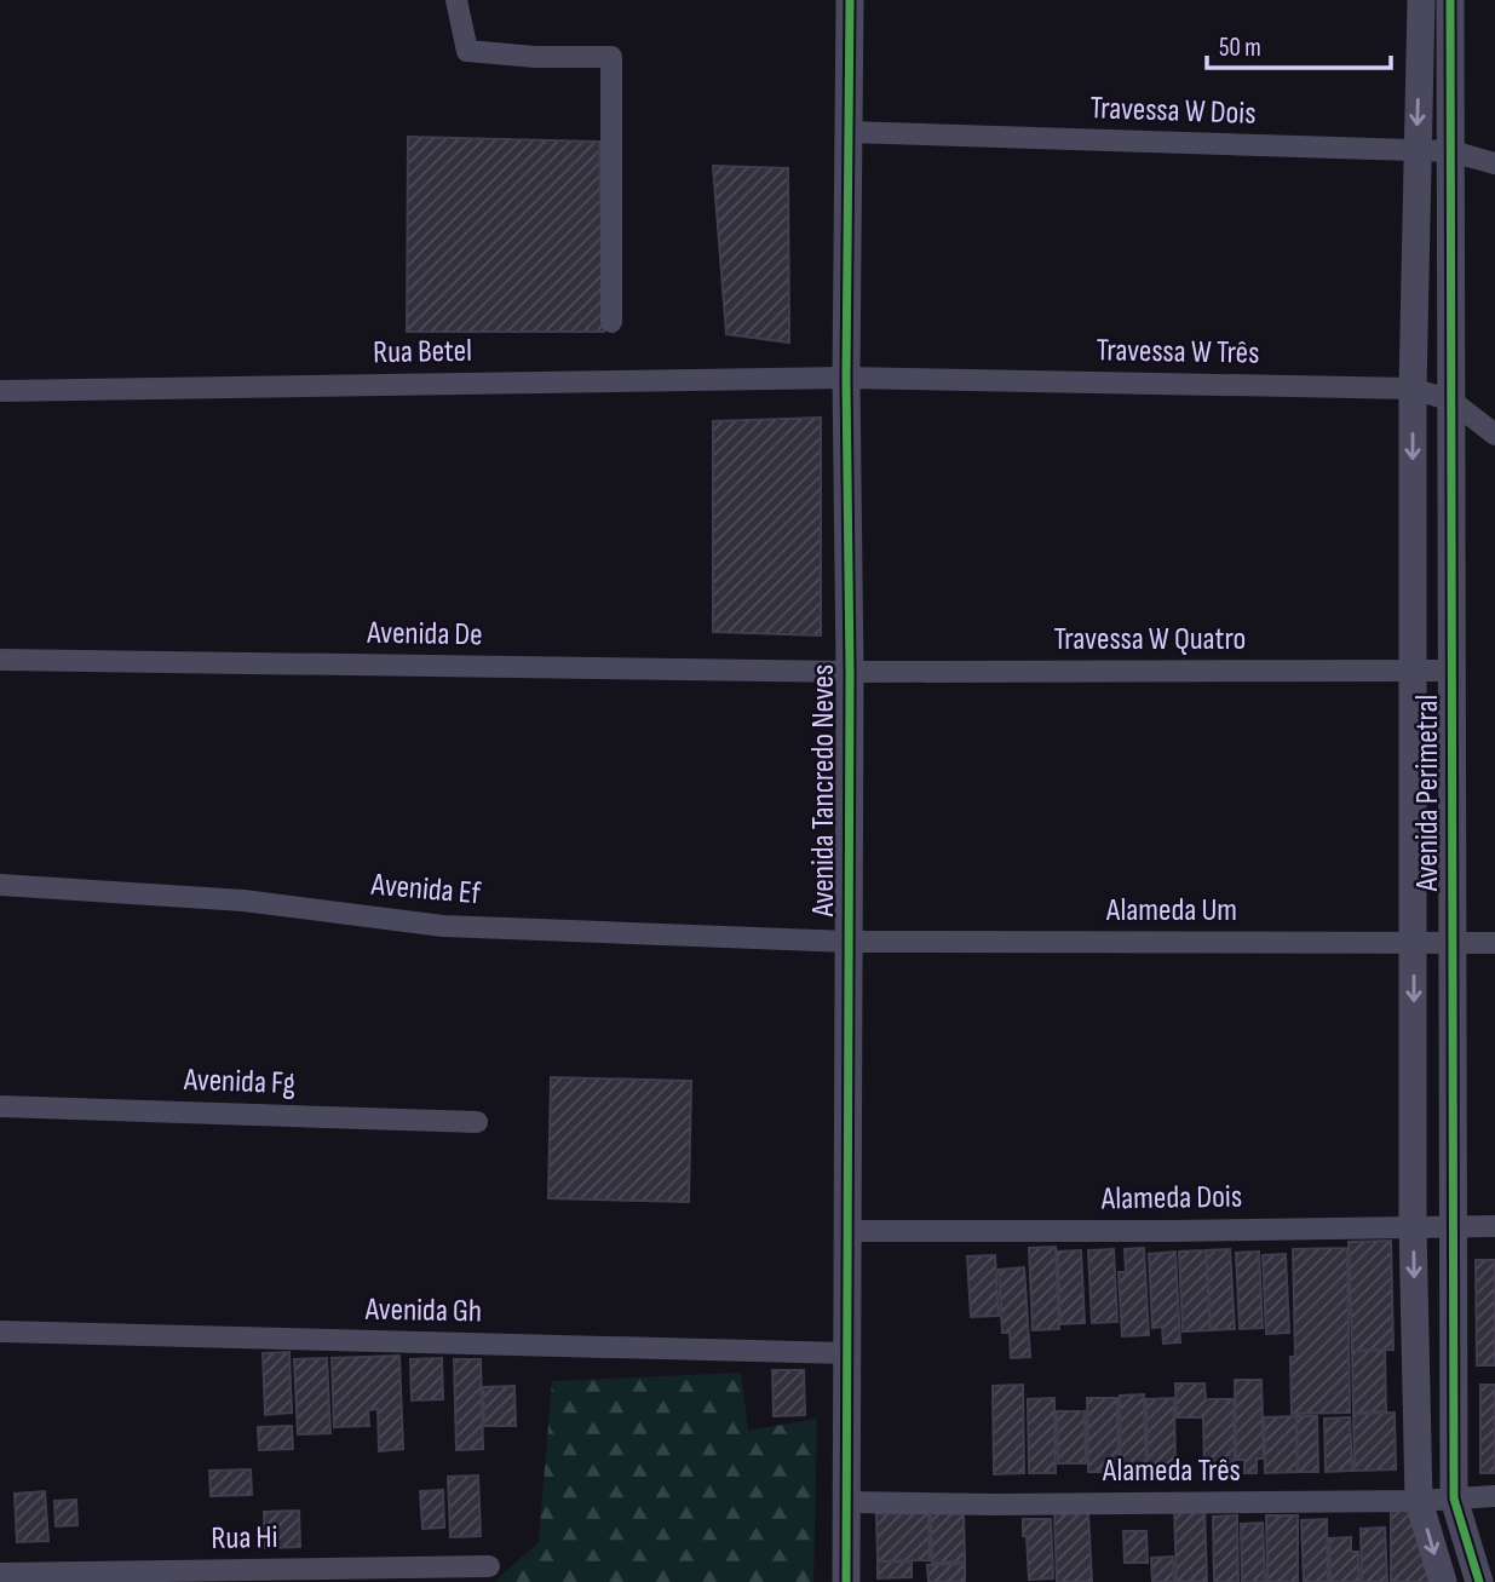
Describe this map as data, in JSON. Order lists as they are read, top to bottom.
{
  "streets": {
    "street": [
      "Travessa W Dois",
      "Rua Betel",
      "Travessa W Três",
      "Avenida De",
      "Travessa W Quatro",
      "Avenida Tancredo Neves",
      "Avenida Perimetral",
      "Avenida Ef",
      "Alameda Um",
      "Avenida Fg",
      "Alameda Dois",
      "Avenida Gh",
      "Alameda Três",
      "Rua Hi"
    ]
  },
  "crossings": [
    ["Travessa W Dois", "Avenida Tancredo Neves"],
    ["Travessa W Dois", "Avenida Perimetral"],
    ["Rua Betel", "Travessa W Três"],
    ["Rua Betel", "Avenida Tancredo Neves"],
    ["Travessa W Três", "Avenida Tancredo Neves"],
    ["Travessa W Três", "Avenida Perimetral"],
    ["Avenida De", "Travessa W Quatro"],
    ["Avenida De", "Avenida Tancredo Neves"],
    ["Travessa W Quatro", "Avenida Tancredo Neves"],
    ["Travessa W Quatro", "Avenida Perimetral"],
    ["Avenida Tancredo Neves", "Avenida Ef"],
    ["Avenida Tancredo Neves", "Alameda Um"],
    ["Avenida Tancredo Neves", "Alameda Dois"],
    ["Avenida Tancredo Neves", "Avenida Gh"],
    ["Avenida Tancredo Neves", "Alameda Três"],
    ["Avenida Perimetral", "Alameda Um"],
    ["Avenida Perimetral", "Alameda Dois"],
    ["Avenida Perimetral", "Alameda Três"],
    ["Avenida Ef", "Alameda Um"]
  ],
  "scale_bar": "50 m"
}
